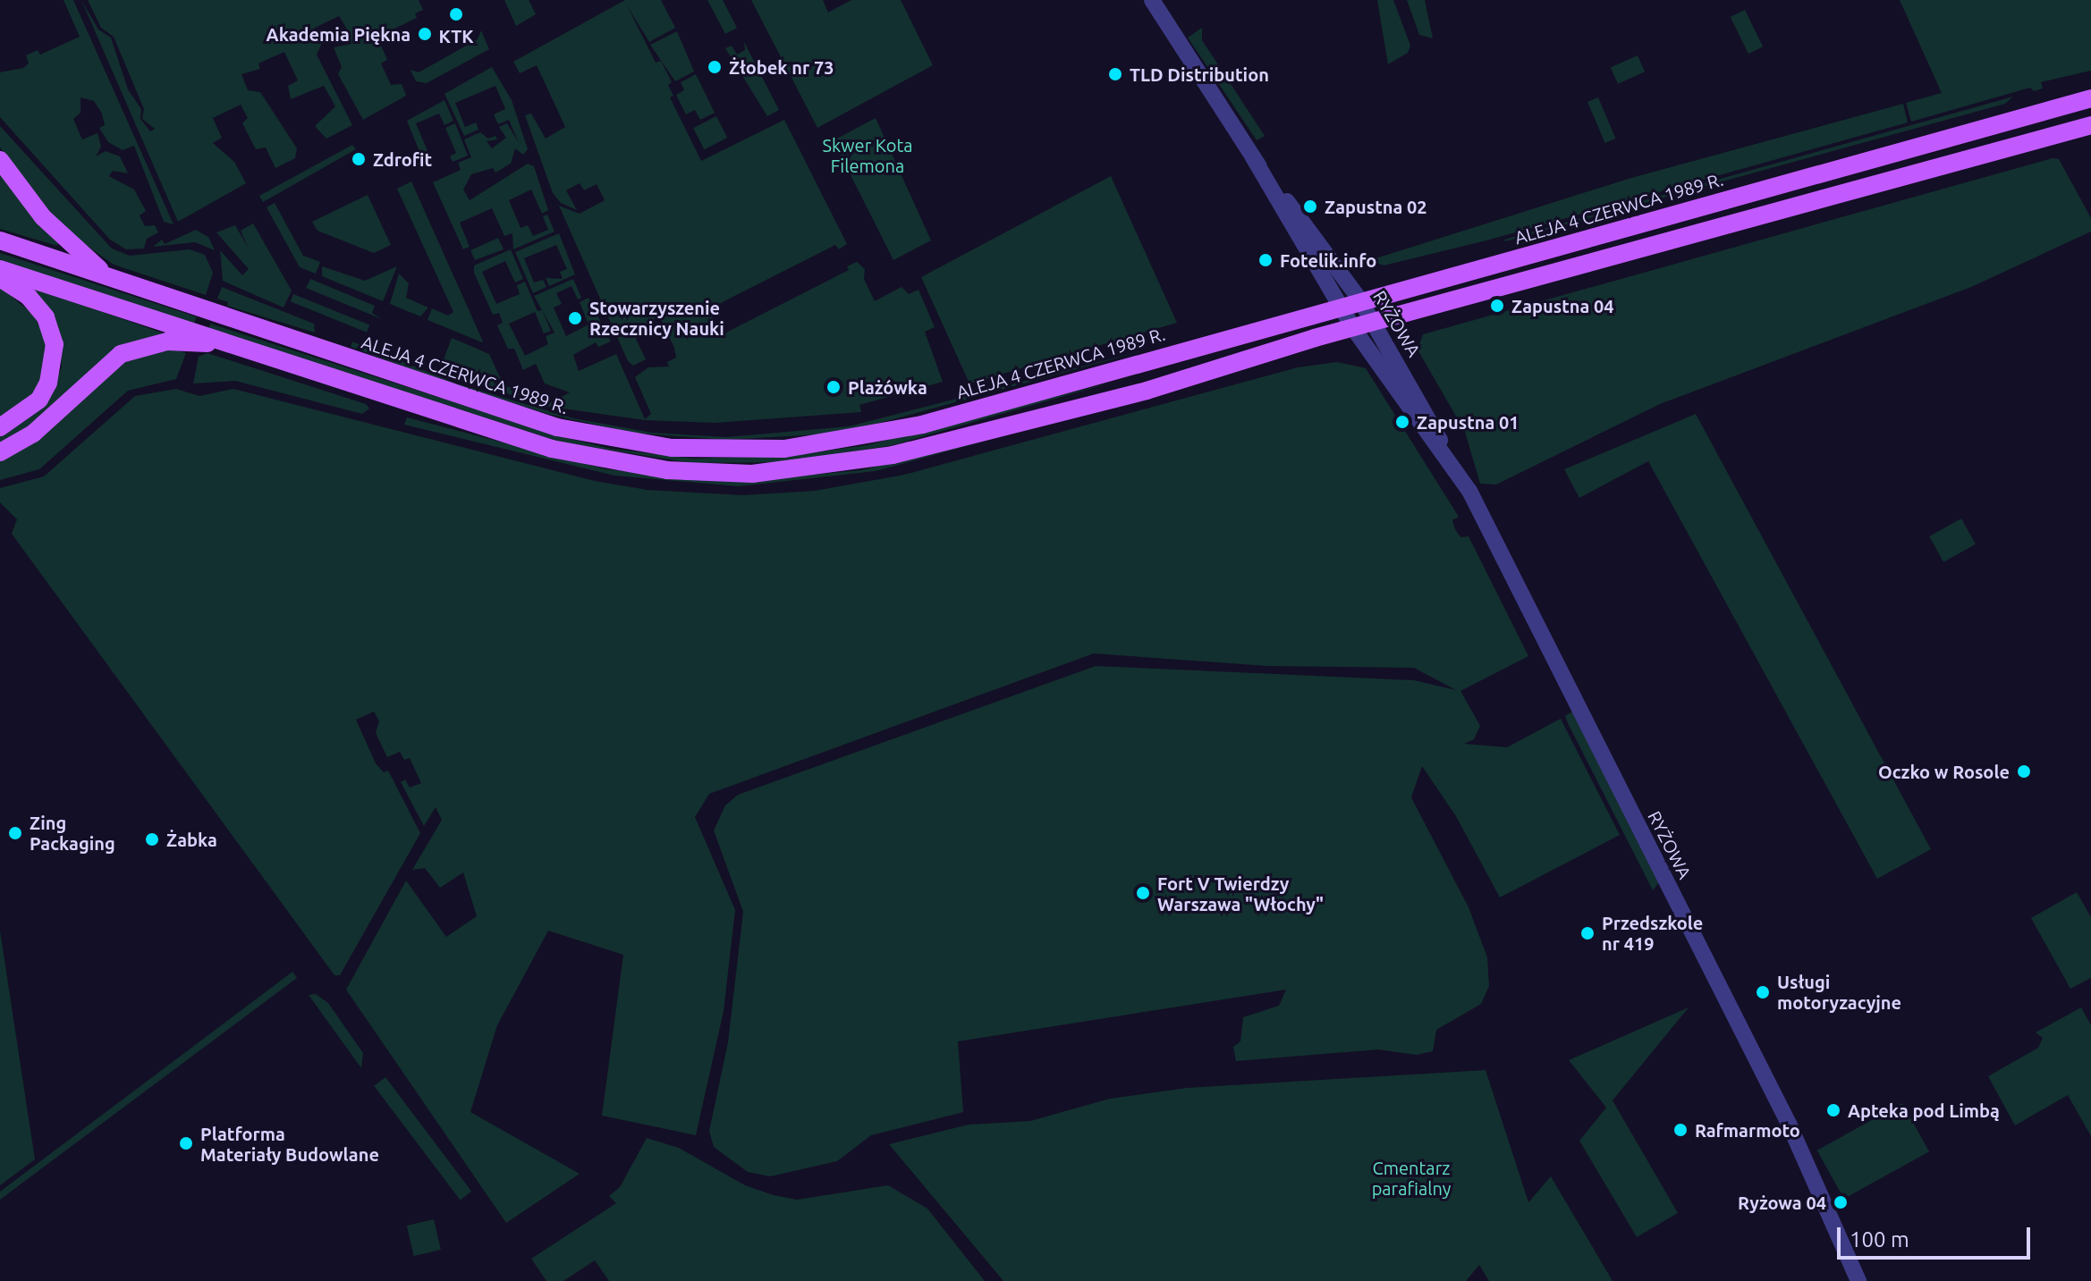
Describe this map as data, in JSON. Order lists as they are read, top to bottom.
{
  "streets": {
    "main road": ["ALEJA 4 CZERWCA 1989 R."],
    "street": ["RYŻOWA"]
  },
  "crossings": [
    ["ALEJA 4 CZERWCA 1989 R.", "RYŻOWA"]
  ],
  "parks": ["Skwer Kota Filemona", "Cmentarz parafialny"],
  "places": [
    "KTK",
    "Akademia Piękna",
    "Żłobek nr 73",
    "TLD Distribution",
    "Zdrofit",
    "Zapustna 02",
    "Fotelik.info",
    "Zapustna 04",
    "Stowarzyszenie Rzecznicy Nauki",
    "Plażówka",
    "Zapustna 01",
    "Oczko w Rosole",
    "Zing Packaging",
    "Żabka",
    "Fort V Twierdzy Warszawa \"Włochy\"",
    "Przedszkole nr 419",
    "Usługi motoryzacyjne",
    "Apteka pod Limbą",
    "Rafmarmoto",
    "Platforma Materiały Budowlane",
    "Ryżowa 04"
  ],
  "scale_bar": "100 m"
}
